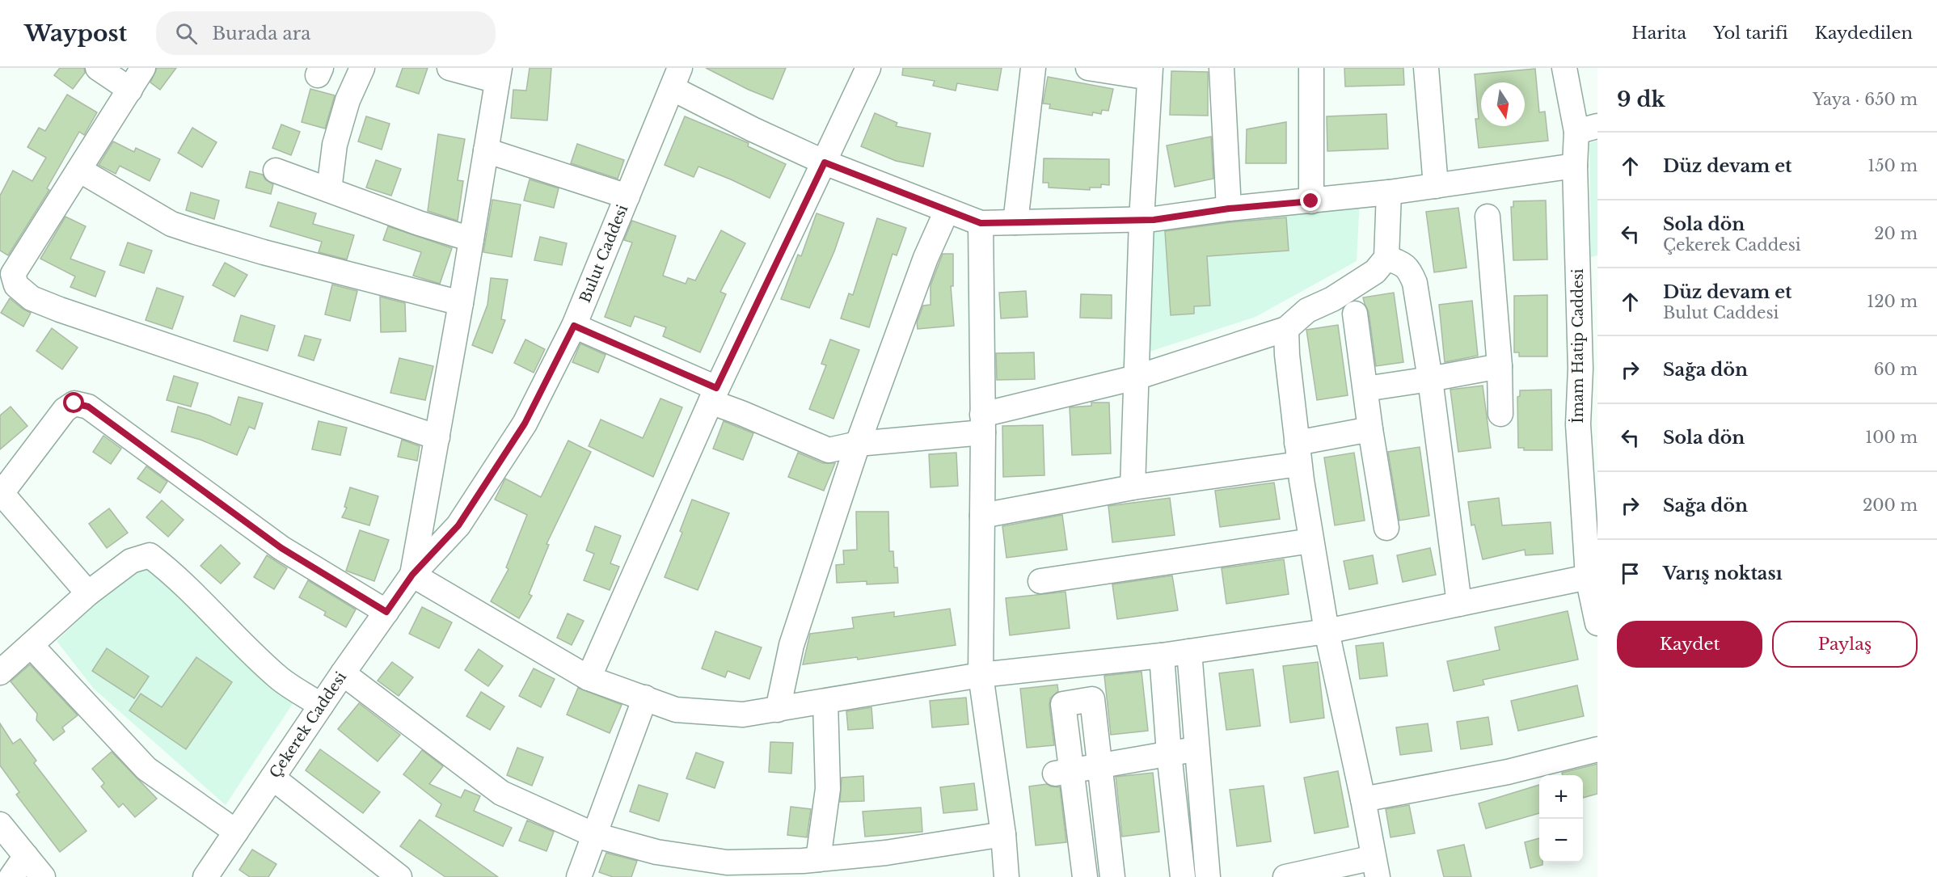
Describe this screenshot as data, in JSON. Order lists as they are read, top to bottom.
{
  "streets": {
    "street": ["Bulut Caddesi", "İmam Hatip Caddesi", "Çekerek Caddesi"]
  },
  "crossings": [
    ["Bulut Caddesi", "Çekerek Caddesi"]
  ],
  "north": "bottom",
  "page": {
    "header": "Waypost",
    "search": "Burada ara",
    "nav": ["Harita", "Yol tarifi", "Kaydedilen"],
    "heading": ["9 dk", "Yaya · 650 m"],
    "list": [
      ["Düz devam et", "150 m"],
      ["Sola dön", "Çekerek Caddesi", "20 m"],
      ["Düz devam et", "Bulut Caddesi", "120 m"],
      ["Sağa dön", "60 m"],
      ["Sola dön", "100 m"],
      ["Sağa dön", "200 m"],
      "Varış noktası"
    ],
    "buttons": ["Kaydet", "Paylaş"],
    "map_buttons": ["+", "−"]
  }
}
